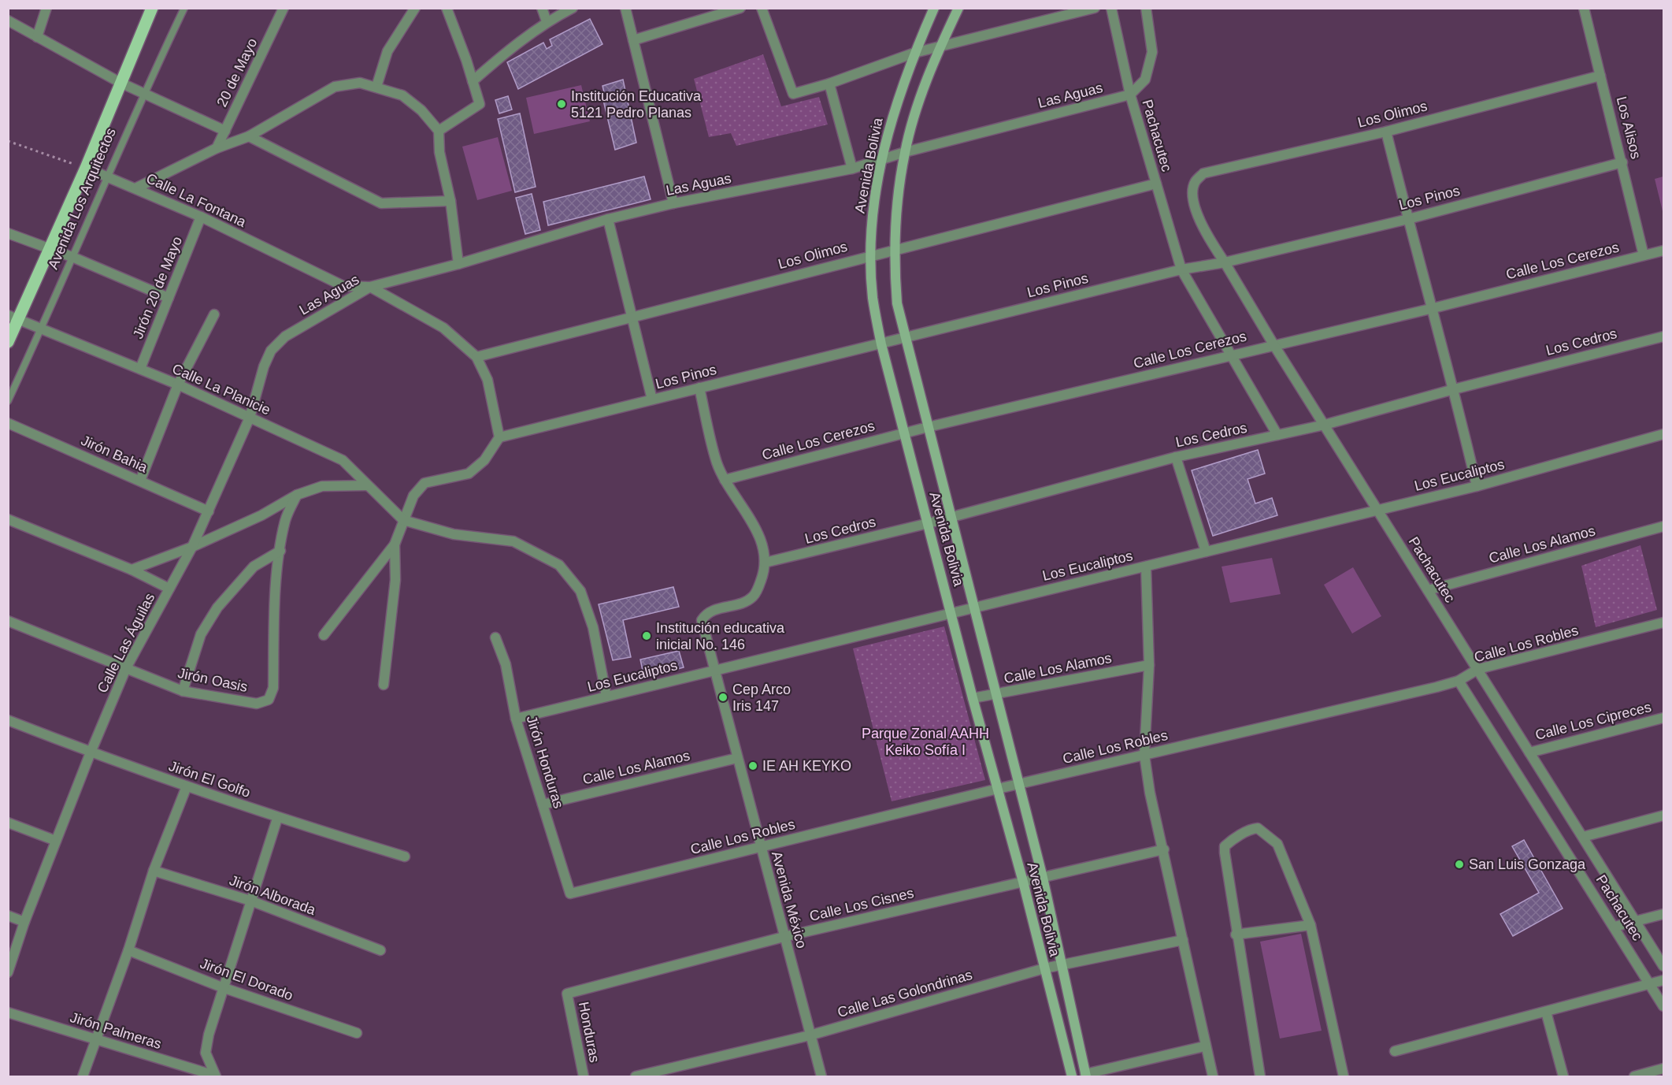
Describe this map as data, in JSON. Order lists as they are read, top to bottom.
{
  "streets": {
    "main road": ["Avenida Bolivia", "Avenida Los Arquitectos"],
    "street": [
      "20 de Mayo",
      "Las Aguas",
      "Los Olimos",
      "Los Alisos",
      "Pachacutec",
      "Los Pinos",
      "Calle La Fontana",
      "Calle Los Cerezos",
      "Jirón 20 de Mayo",
      "Los Cedros",
      "Calle La Planicie",
      "Jirón Bahia",
      "Los Eucaliptos",
      "Calle Los Alamos",
      "Calle Las Águilas",
      "Calle Los Robles",
      "Jirón Oasis",
      "Calle Los Cipreces",
      "Jirón Honduras",
      "Jirón El Golfo",
      "Jirón Alborada",
      "Avenida México",
      "Calle Los Cisnes",
      "Jirón El Dorado",
      "Calle Las Golondrinas",
      "Jirón Palmeras",
      "Honduras"
    ]
  },
  "crossings": [
    ["Las Aguas", "Pachacutec"],
    ["Las Aguas", "Avenida Bolivia"],
    ["Las Aguas", "Calle La Fontana"],
    ["Las Aguas", "Calle Las Águilas"],
    ["Los Olimos", "Los Alisos"],
    ["Los Olimos", "Pachacutec"],
    ["Los Olimos", "Avenida Bolivia"],
    ["Los Alisos", "Los Pinos"],
    ["Los Alisos", "Calle Los Cerezos"],
    ["Pachacutec", "Los Pinos"],
    ["Pachacutec", "Calle Los Cerezos"],
    ["Pachacutec", "Los Cedros"],
    ["Pachacutec", "Los Eucaliptos"],
    ["Pachacutec", "Calle Los Alamos"],
    ["Pachacutec", "Calle Los Robles"],
    ["Pachacutec", "Calle Los Cipreces"],
    ["Avenida Bolivia", "Los Pinos"],
    ["Avenida Bolivia", "Calle Los Cerezos"],
    ["Avenida Bolivia", "Los Cedros"],
    ["Avenida Bolivia", "Los Eucaliptos"],
    ["Avenida Bolivia", "Calle Los Alamos"],
    ["Avenida Bolivia", "Calle Los Robles"],
    ["Avenida Bolivia", "Calle Los Cisnes"],
    ["Avenida Bolivia", "Calle Las Golondrinas"],
    ["Los Pinos", "Avenida México"],
    ["Avenida Los Arquitectos", "Calle La Fontana"],
    ["Avenida Los Arquitectos", "Calle La Planicie"],
    ["Calle La Fontana", "Jirón 20 de Mayo"],
    ["Calle Los Cerezos", "Avenida México"],
    ["Jirón 20 de Mayo", "Calle La Planicie"],
    ["Los Cedros", "Avenida México"],
    ["Calle La Planicie", "Calle Las Águilas"],
    ["Jirón Bahia", "Calle Las Águilas"],
    ["Los Eucaliptos", "Jirón Honduras"],
    ["Los Eucaliptos", "Avenida México"],
    ["Calle Los Alamos", "Jirón Honduras"],
    ["Calle Los Alamos", "Avenida México"],
    ["Calle Las Águilas", "Jirón Oasis"],
    ["Calle Las Águilas", "Jirón El Golfo"],
    ["Calle Los Robles", "Jirón Honduras"],
    ["Calle Los Robles", "Avenida México"],
    ["Avenida México", "Calle Los Cisnes"],
    ["Avenida México", "Calle Las Golondrinas"],
    ["Calle Los Cisnes", "Honduras"]
  ],
  "parks": ["Parque Zonal AAHH Keiko Sofía I"],
  "places": [
    "Institución Educativa 5121 Pedro Planas",
    "Institución educativa inicial No. 146",
    "Cep Arco Iris 147",
    "IE AH KEYKO",
    "San Luis Gonzaga"
  ]
}
